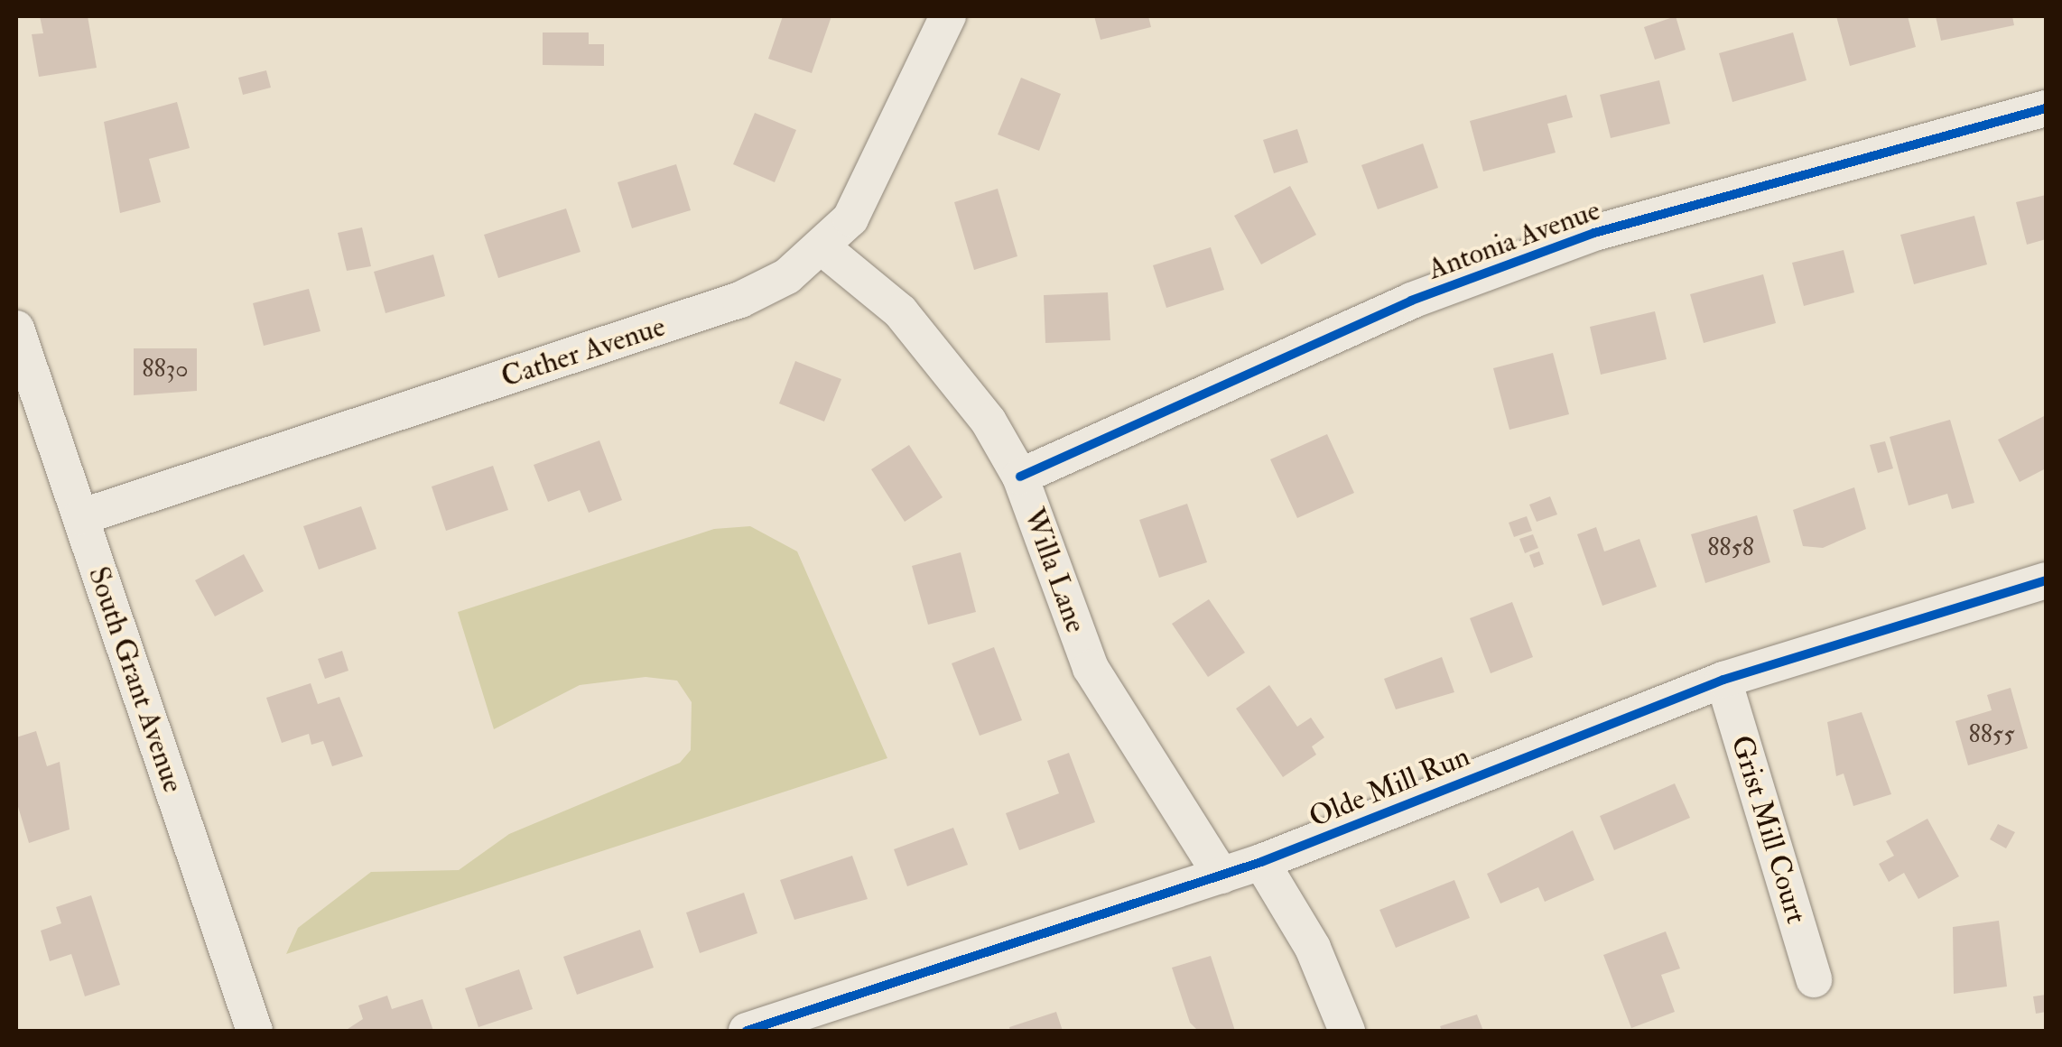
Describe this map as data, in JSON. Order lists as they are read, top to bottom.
{
  "streets": {
    "street": [
      "Antonia Avenue",
      "Cather Avenue",
      "Willa Lane",
      "South Grant Avenue",
      "Olde Mill Run",
      "Grist Mill Court"
    ]
  },
  "crossings": [
    ["Antonia Avenue", "Willa Lane"],
    ["Cather Avenue", "Willa Lane"],
    ["Cather Avenue", "South Grant Avenue"],
    ["Willa Lane", "Olde Mill Run"],
    ["Olde Mill Run", "Grist Mill Court"]
  ],
  "house_numbers": ["8830", "8858", "8855"]
}
